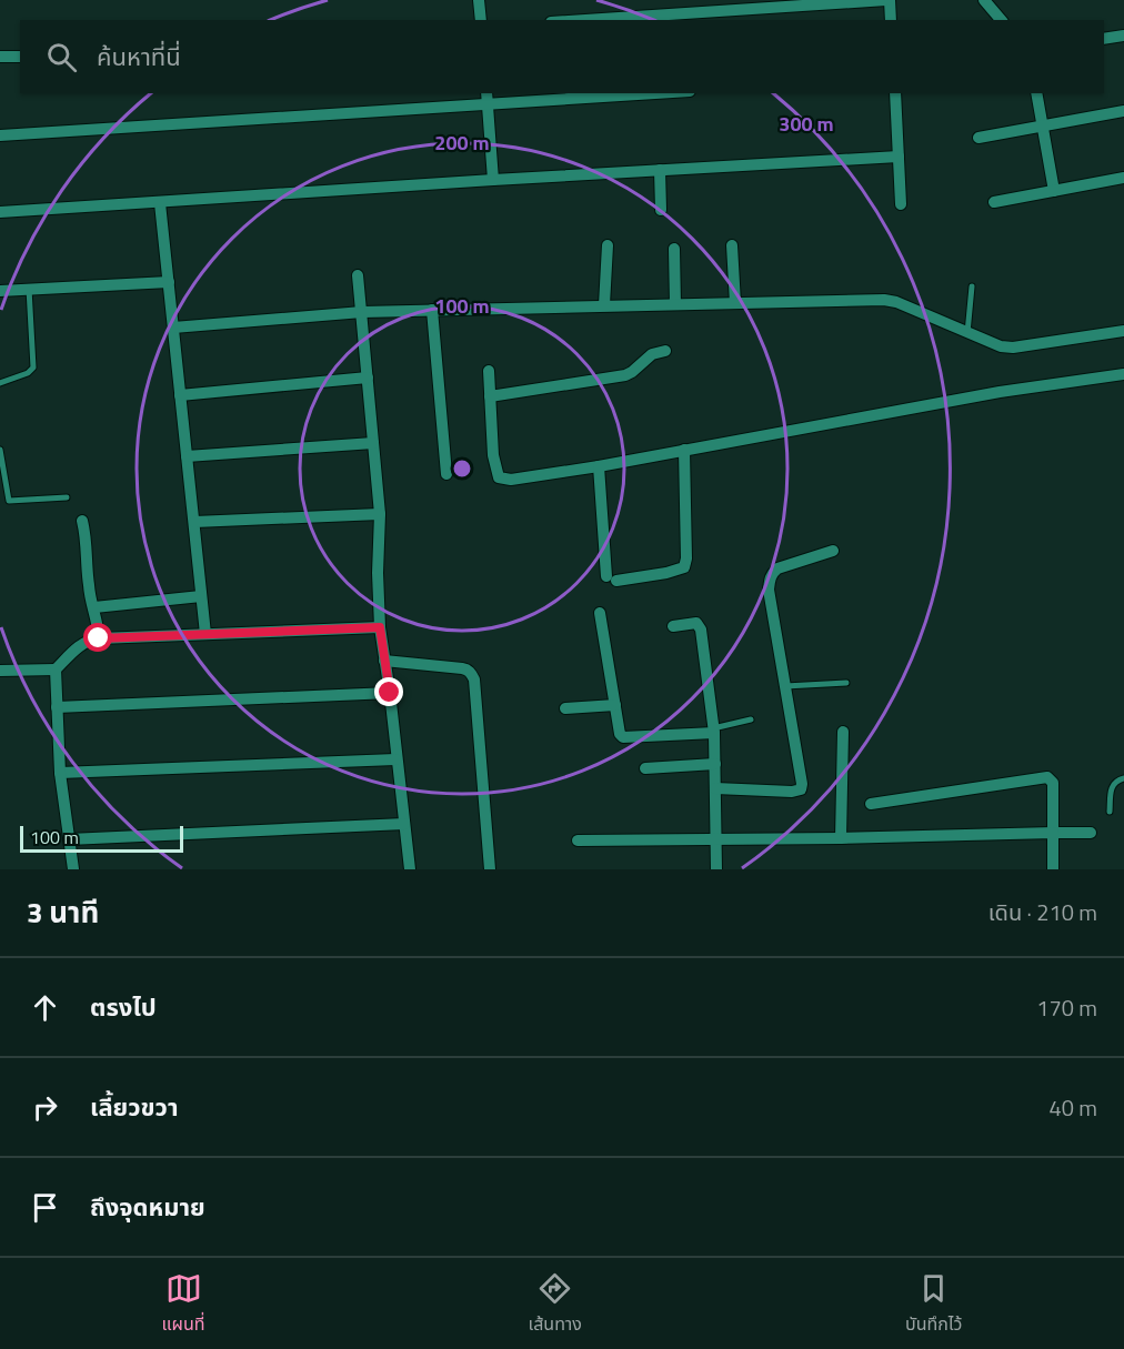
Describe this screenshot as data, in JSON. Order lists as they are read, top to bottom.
{
  "scale_bar": "100 m",
  "page": {
    "search": "ค้นหาที่นี่",
    "scale": "100 m",
    "heading": ["3 นาที", "เดิน · 210 m"],
    "list": [
      ["ตรงไป", "170 m"],
      ["เลี้ยวขวา", "40 m"],
      "ถึงจุดหมาย"
    ],
    "nav": ["แผนที่", "เส้นทาง", "บันทึกไว้"]
  },
  "rings": ["300 m", "200 m", "100 m"]
}
